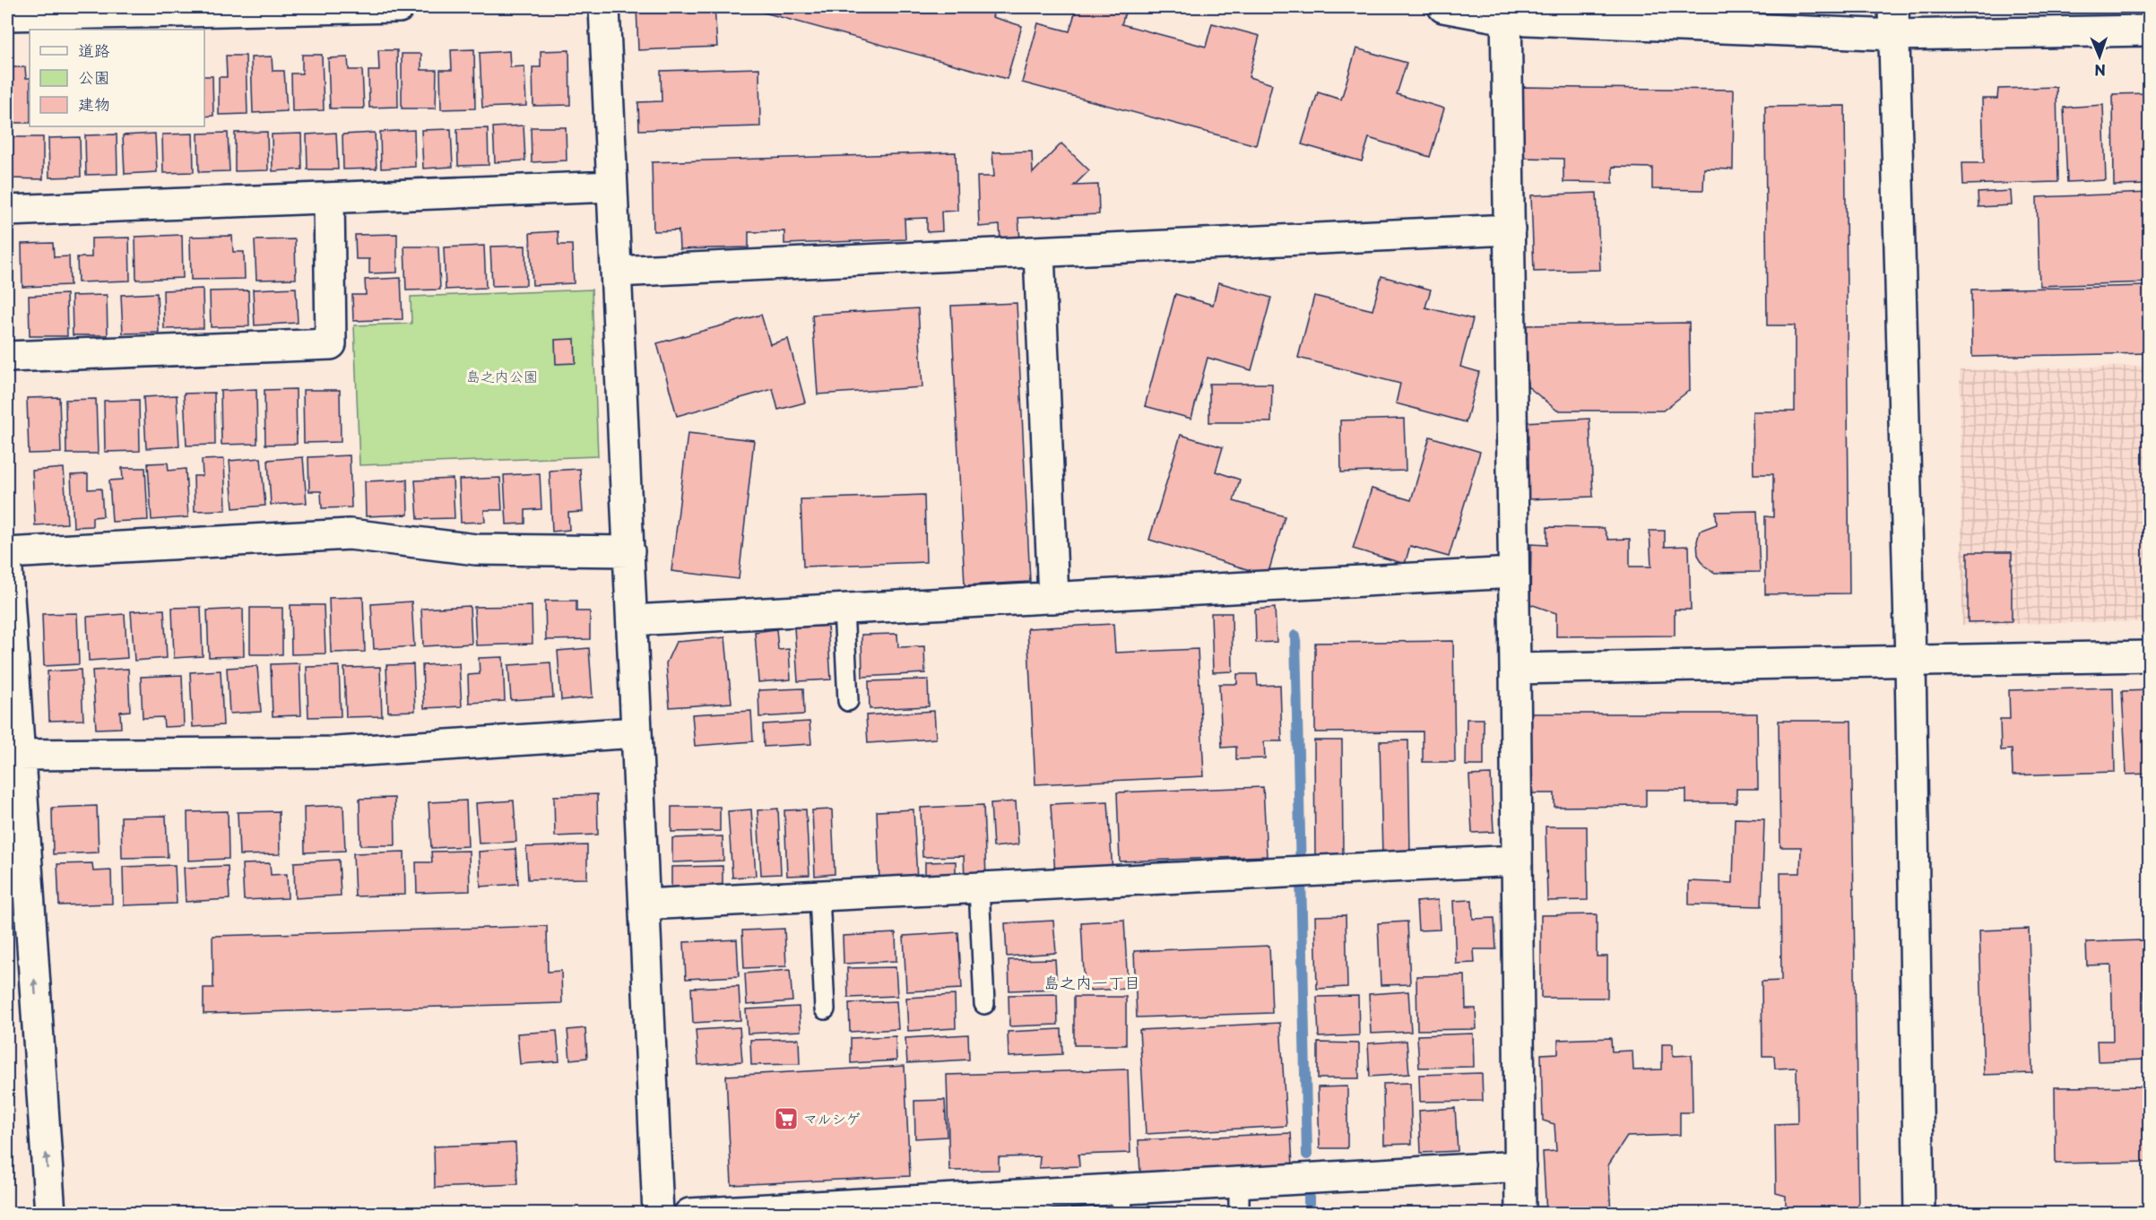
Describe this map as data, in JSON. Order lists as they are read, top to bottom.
{
  "districts": ["島之内一丁目"],
  "parks": ["島之内公園"],
  "places": {
    "supermarket": ["マルシゲ"]
  },
  "legend": ["道路", "公園", "建物"],
  "north": "bottom"
}
